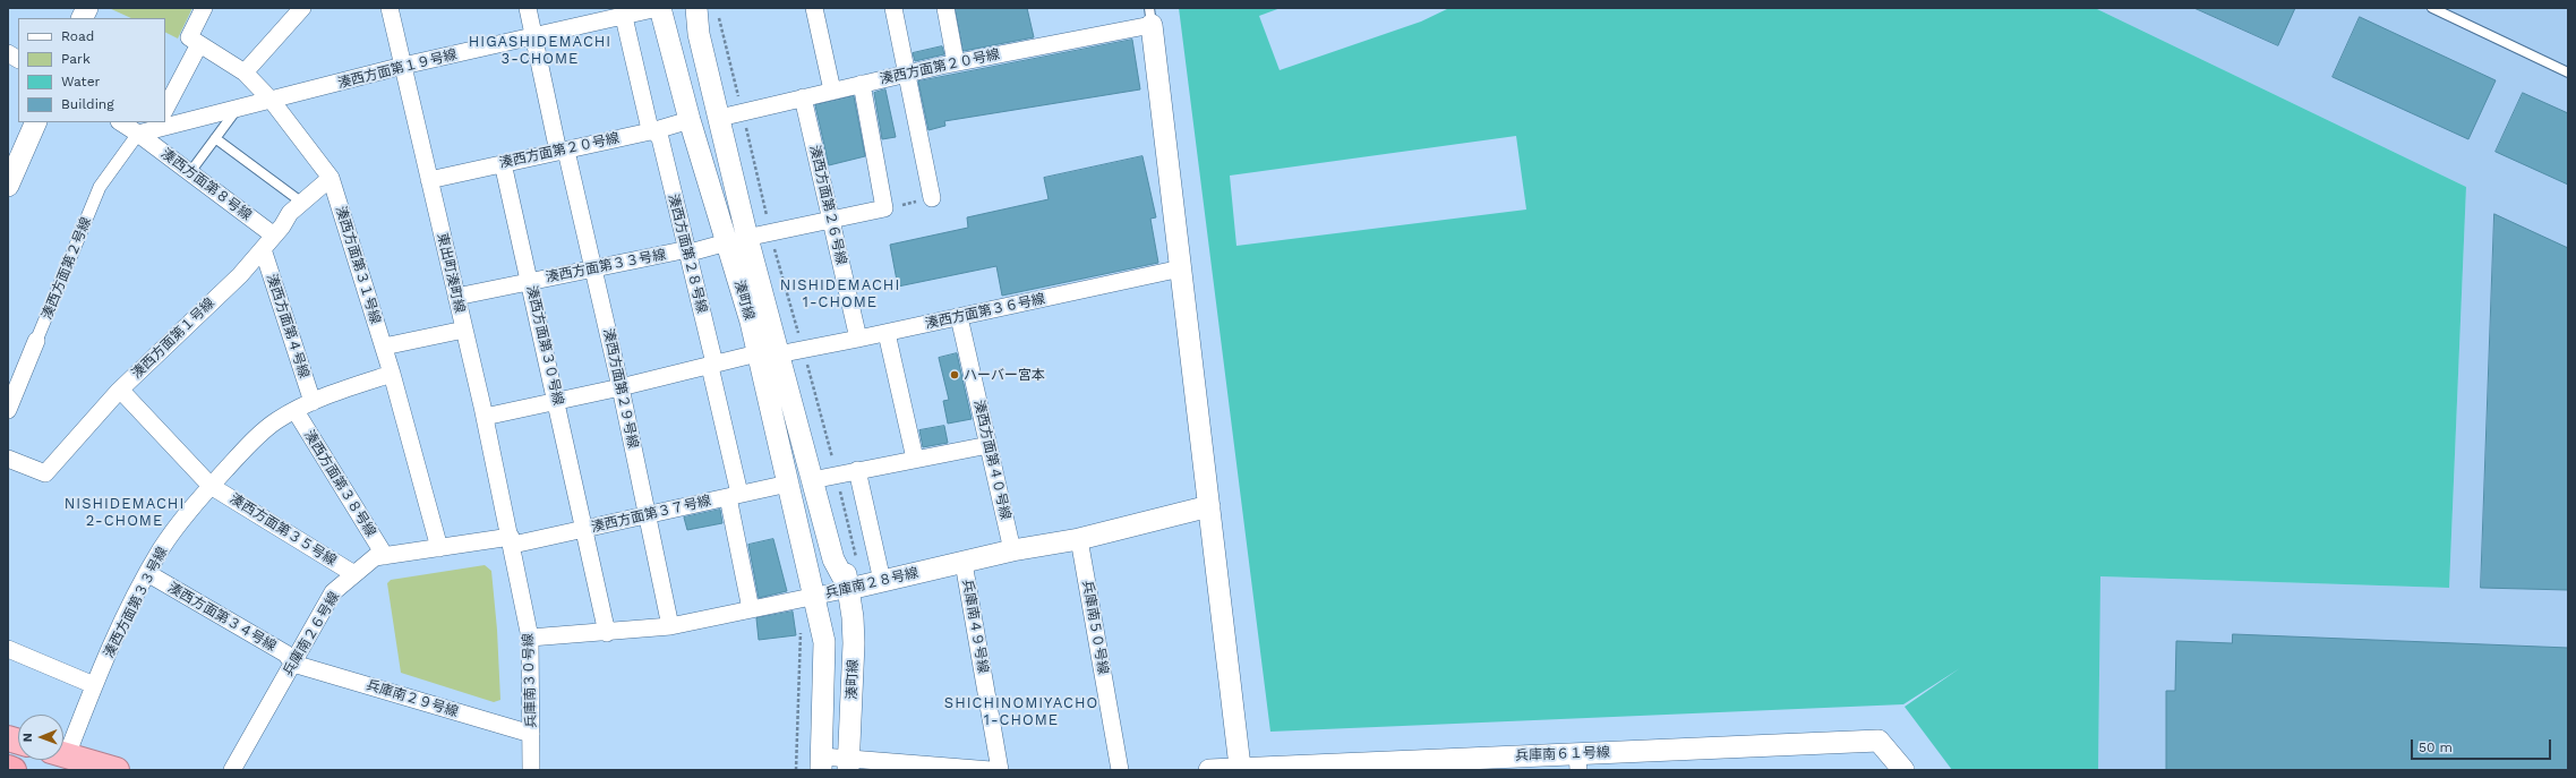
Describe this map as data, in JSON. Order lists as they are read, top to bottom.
{
  "streets": {
    "street": [
      "湊西方面第２０号線",
      "湊西方面第１９号線",
      "湊西方面第８号線",
      "湊西方面第２６号線",
      "湊西方面第２８号線",
      "湊西方面第３１号線",
      "湊西方面第３３号線",
      "湊西方面第２号線",
      "東出町湊町線",
      "湊町線",
      "湊西方面第３６号線",
      "湊西方面第４号線",
      "湊西方面第１号線",
      "湊西方面第３０号線",
      "湊西方面第２９号線",
      "湊西方面第４０号線",
      "湊西方面第３８号線",
      "湊西方面第３７号線",
      "湊西方面第３５号線",
      "兵庫南２８号線",
      "湊西方面第３４号線",
      "兵庫南４９号線",
      "兵庫南５０号線",
      "兵庫南２６号線",
      "兵庫南３０号線",
      "兵庫南２９号線",
      "兵庫南６１号線"
    ]
  },
  "crossings": [
    ["湊西方面第２０号線", "湊西方面第２６号線"],
    ["湊西方面第２０号線", "湊西方面第２８号線"],
    ["湊西方面第２０号線", "東出町湊町線"],
    ["湊西方面第２０号線", "湊町線"],
    ["湊西方面第２０号線", "湊西方面第３０号線"],
    ["湊西方面第２０号線", "湊西方面第２９号線"],
    ["湊西方面第１９号線", "湊西方面第８号線"],
    ["湊西方面第１９号線", "湊西方面第２８号線"],
    ["湊西方面第１９号線", "湊西方面第３１号線"],
    ["湊西方面第１９号線", "湊西方面第２号線"],
    ["湊西方面第１９号線", "東出町湊町線"],
    ["湊西方面第１９号線", "湊町線"],
    ["湊西方面第１９号線", "湊西方面第２９号線"],
    ["湊西方面第８号線", "湊西方面第２号線"],
    ["湊西方面第８号線", "湊西方面第１号線"],
    ["湊西方面第２６号線", "湊西方面第３６号線"],
    ["湊西方面第２８号線", "湊西方面第３３号線"],
    ["湊西方面第２８号線", "湊西方面第３７号線"],
    ["湊西方面第２８号線", "兵庫南２８号線"],
    ["湊西方面第３１号線", "湊西方面第３３号線"],
    ["湊西方面第３１号線", "湊西方面第１号線"],
    ["湊西方面第３１号線", "兵庫南２６号線"],
    ["湊西方面第３３号線", "東出町湊町線"],
    ["湊西方面第３３号線", "湊町線"],
    ["湊西方面第３３号線", "湊西方面第４号線"],
    ["湊西方面第３３号線", "湊西方面第３０号線"],
    ["湊西方面第３３号線", "湊西方面第２９号線"],
    ["湊西方面第３３号線", "湊西方面第３８号線"],
    ["湊西方面第３３号線", "湊西方面第３５号線"],
    ["湊西方面第３３号線", "湊西方面第３４号線"],
    ["東出町湊町線", "湊西方面第３７号線"],
    ["東出町湊町線", "兵庫南２６号線"],
    ["東出町湊町線", "兵庫南３０号線"],
    ["湊町線", "湊西方面第３６号線"],
    ["湊町線", "湊西方面第３７号線"],
    ["湊町線", "兵庫南２８号線"],
    ["湊西方面第３６号線", "湊西方面第４０号線"],
    ["湊西方面第４号線", "湊西方面第１号線"],
    ["湊西方面第１号線", "湊西方面第３５号線"],
    ["湊西方面第３０号線", "湊西方面第３７号線"],
    ["湊西方面第３０号線", "兵庫南２８号線"],
    ["湊西方面第２９号線", "湊西方面第３７号線"],
    ["湊西方面第２９号線", "兵庫南２８号線"],
    ["湊西方面第４０号線", "兵庫南２８号線"],
    ["湊西方面第３８号線", "兵庫南２６号線"],
    ["湊西方面第３７号線", "兵庫南２６号線"],
    ["湊西方面第３７号線", "兵庫南３０号線"],
    ["湊西方面第３５号線", "兵庫南２６号線"],
    ["兵庫南２８号線", "兵庫南４９号線"],
    ["兵庫南２８号線", "兵庫南５０号線"],
    ["兵庫南２８号線", "兵庫南３０号線"],
    ["湊西方面第３４号線", "兵庫南２６号線"],
    ["湊西方面第３４号線", "兵庫南２９号線"],
    ["兵庫南２６号線", "兵庫南３０号線"],
    ["兵庫南２６号線", "兵庫南２９号線"],
    ["兵庫南３０号線", "兵庫南２９号線"]
  ],
  "districts": [
    "HIGASHIDEMACHI 3-CHOME",
    "NISHIDEMACHI 1-CHOME",
    "NISHIDEMACHI 2-CHOME",
    "SHICHINOMIYACHO 1-CHOME"
  ],
  "places": ["ハーバー宮本"],
  "legend": [
    "Road",
    "Park",
    "Water",
    "Building"
  ],
  "scale_bar": "50 m",
  "north": "left"
}
